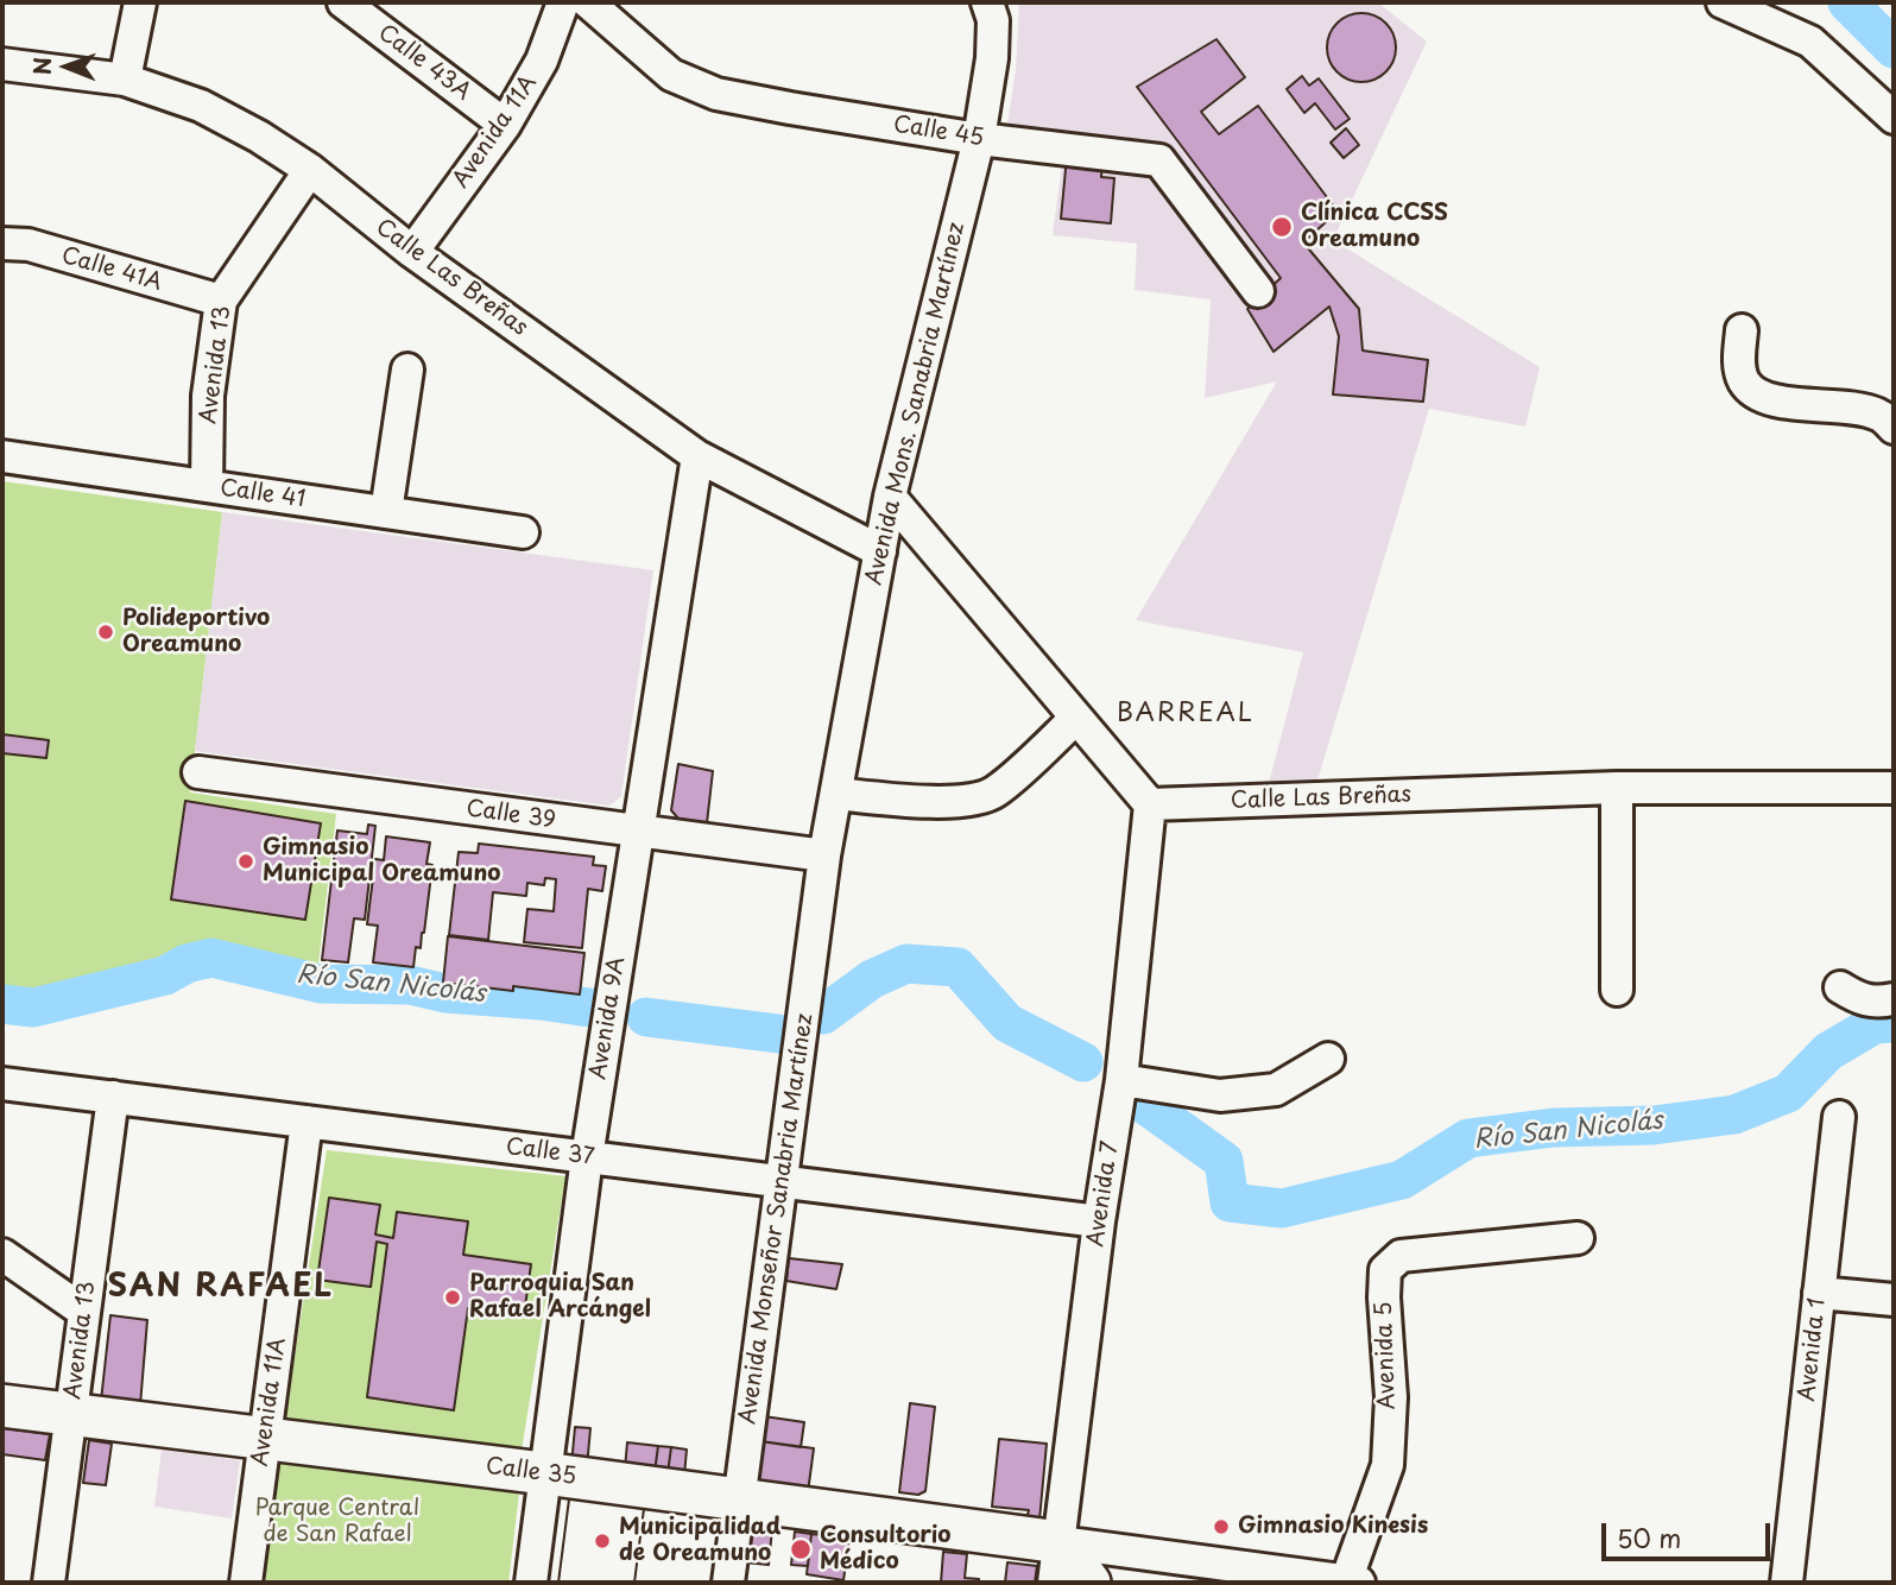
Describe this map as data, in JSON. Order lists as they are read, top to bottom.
{
  "streets": {
    "main road": ["Calle 35"],
    "street": [
      "Calle 43A",
      "Avenida 11A",
      "Calle 45",
      "Calle 41A",
      "Calle Las Breñas",
      "Avenida 13",
      "Avenida Mons. Sanabria Martínez",
      "Calle 41",
      "Calle 39",
      "Avenida 9A",
      "Calle 37",
      "Avenida 7",
      "Avenida Monseñor Sanabria Martínez",
      "Avenida 1",
      "Avenida 5"
    ]
  },
  "crossings": [
    ["Calle 43A", "Avenida 11A"],
    ["Avenida 11A", "Calle Las Breñas"],
    ["Avenida 11A", "Calle 37"],
    ["Avenida 11A", "Calle 35"],
    ["Calle 45", "Avenida Mons. Sanabria Martínez"],
    ["Calle 41A", "Avenida 13"],
    ["Calle Las Breñas", "Avenida 13"],
    ["Calle Las Breñas", "Avenida Mons. Sanabria Martínez"],
    ["Calle Las Breñas", "Avenida 9A"],
    ["Calle Las Breñas", "Avenida 7"],
    ["Avenida 13", "Calle 41"],
    ["Avenida 13", "Calle 37"],
    ["Avenida 13", "Calle 35"],
    ["Avenida Mons. Sanabria Martínez", "Calle 39"],
    ["Avenida Mons. Sanabria Martínez", "Avenida Monseñor Sanabria Martínez"],
    ["Calle 39", "Avenida 9A"],
    ["Calle 39", "Avenida Monseñor Sanabria Martínez"],
    ["Avenida 9A", "Calle 37"],
    ["Avenida 9A", "Calle 35"],
    ["Calle 37", "Avenida 7"],
    ["Calle 37", "Avenida Monseñor Sanabria Martínez"],
    ["Avenida 7", "Calle 35"],
    ["Avenida Monseñor Sanabria Martínez", "Calle 35"]
  ],
  "districts": ["BARREAL", "SAN RAFAEL"],
  "water": ["Río San Nicolás"],
  "parks": ["Parque Central de San Rafael"],
  "places": [
    "Clínica CCSS Oreamuno",
    "Polideportivo Oreamuno",
    "Gimnasio Municipal Oreamuno",
    "Parroquia San Rafael Arcángel",
    "Gimnasio Kinesis",
    "Municipalidad de Oreamuno",
    "Consultorio Médico"
  ],
  "scale_bar": "50 m",
  "north": "left"
}
